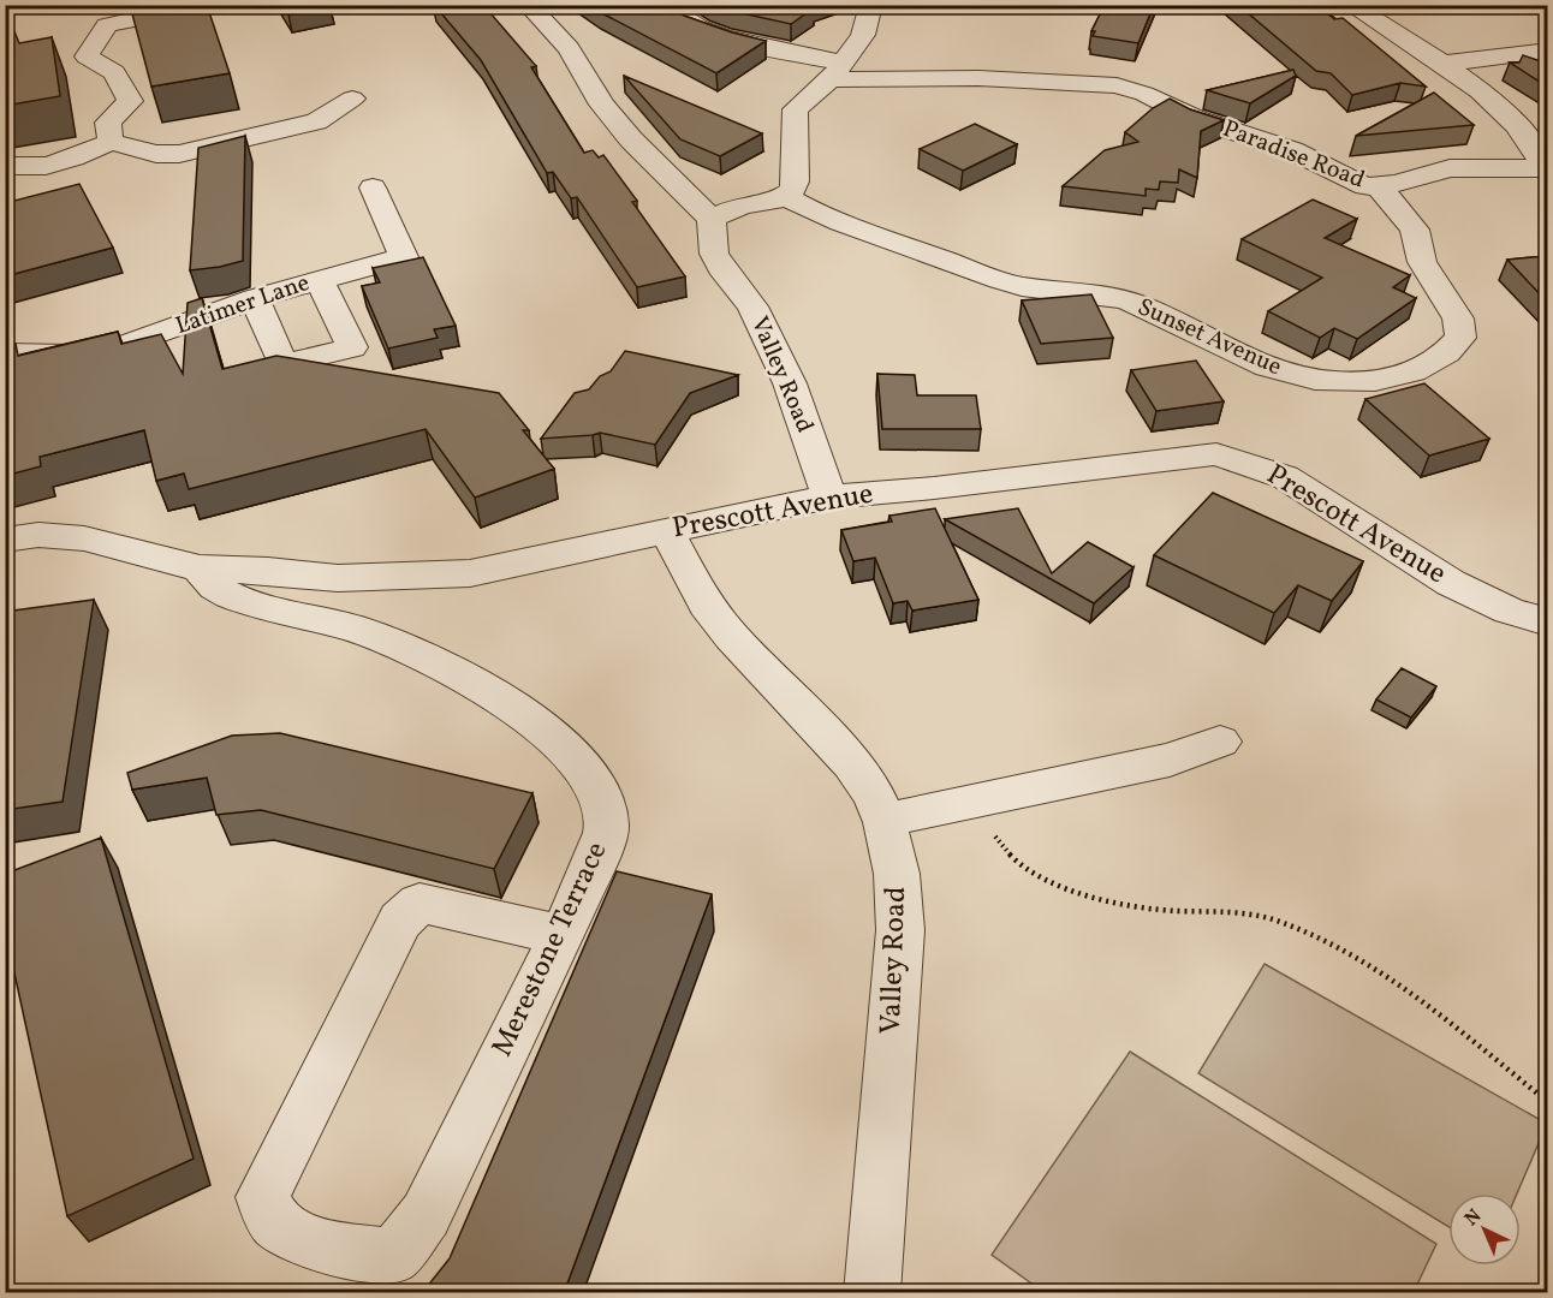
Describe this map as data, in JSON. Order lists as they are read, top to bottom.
{
  "streets": {
    "street": [
      "Paradise Road",
      "Latimer Lane",
      "Sunset Avenue",
      "Valley Road",
      "Prescott Avenue",
      "Merestone Terrace"
    ]
  },
  "crossings": [
    ["Paradise Road", "Sunset Avenue"],
    ["Valley Road", "Prescott Avenue"],
    ["Prescott Avenue", "Merestone Terrace"]
  ],
  "north": "top left"
}
